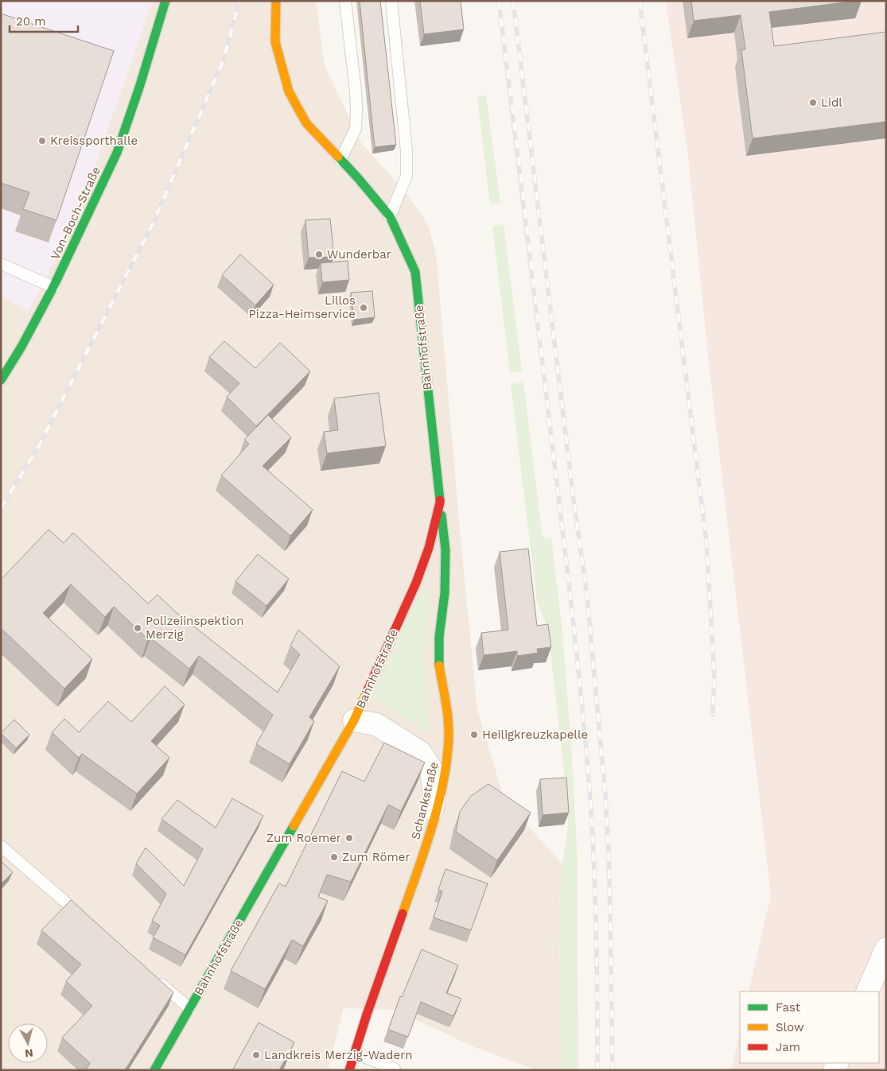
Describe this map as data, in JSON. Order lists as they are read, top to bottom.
{
  "streets": {
    "street": ["Von-Boch-Straße", "Bahnhofstraße", "Schankstraße"]
  },
  "crossings": [
    ["Bahnhofstraße", "Schankstraße"]
  ],
  "places": [
    "Lidl",
    "Kreissporthalle",
    "Wunderbar",
    "Lillos Pizza-Heimservice",
    "Polizeiinspektion Merzig",
    "Heiligkreuzkapelle",
    "Zum Roemer",
    "Zum Römer",
    "Landkreis Merzig-Wadern"
  ],
  "legend": ["Fast", "Slow", "Jam"],
  "scale_bar": "20 m",
  "north": "bottom"
}
